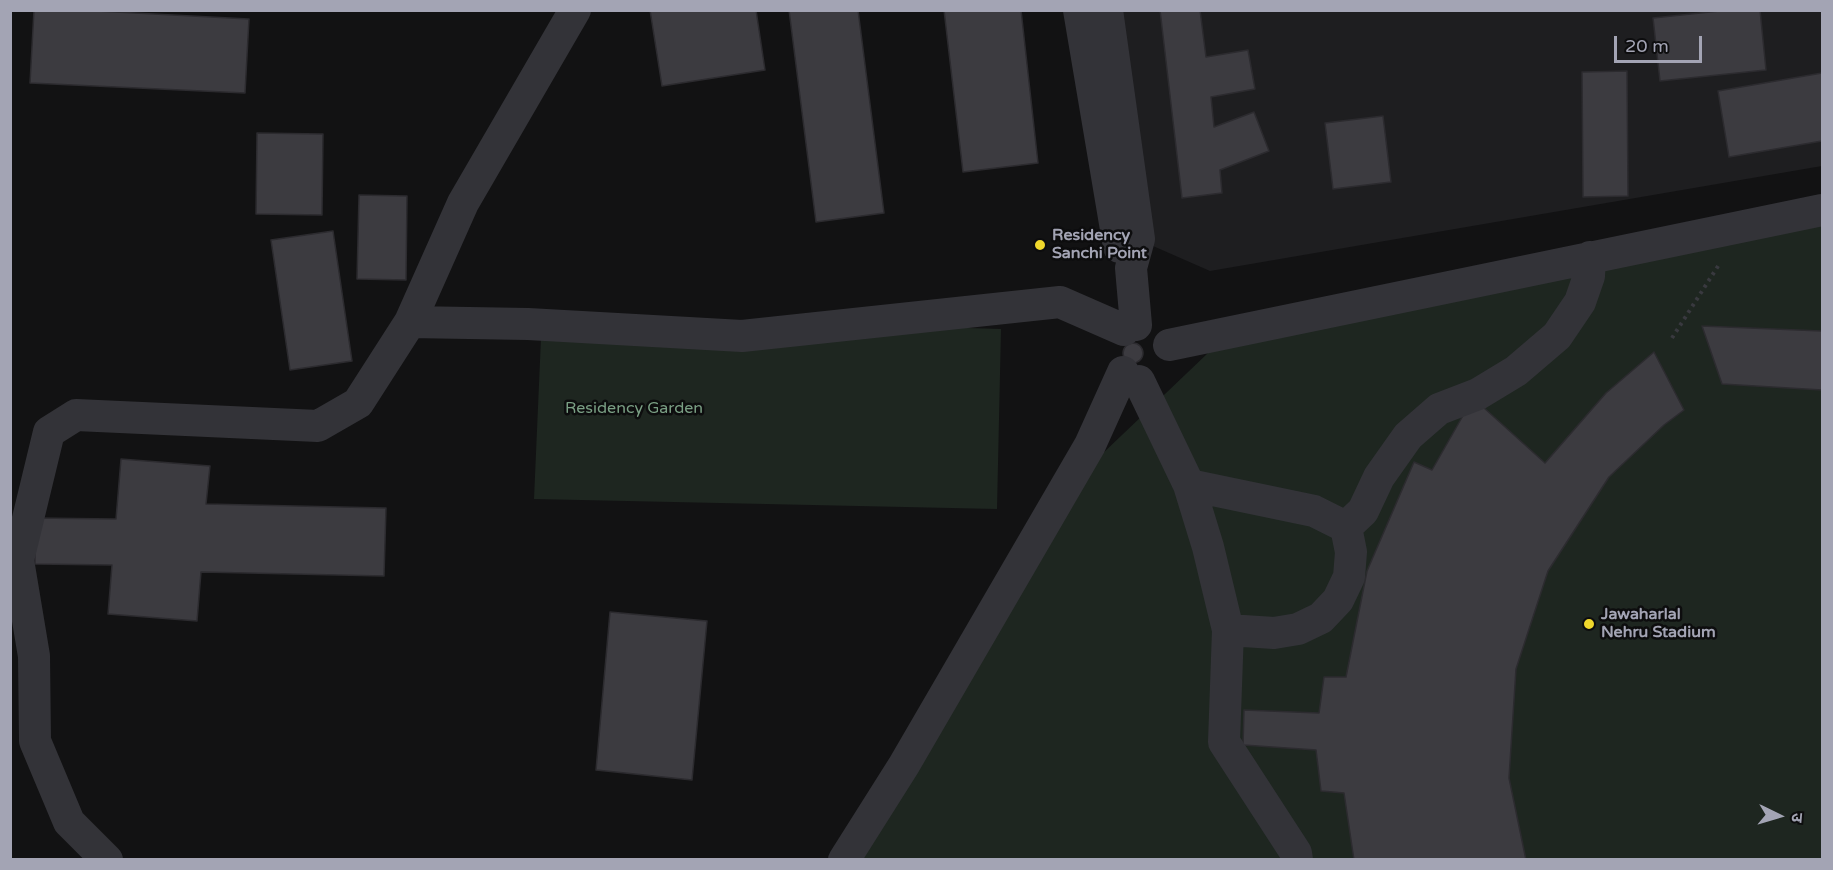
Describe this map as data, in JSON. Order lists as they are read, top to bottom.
{
  "parks": ["Residency Garden"],
  "places": ["Residency Sanchi Point", "Jawaharlal Nehru Stadium"],
  "scale_bar": "20 m",
  "north": "right"
}
